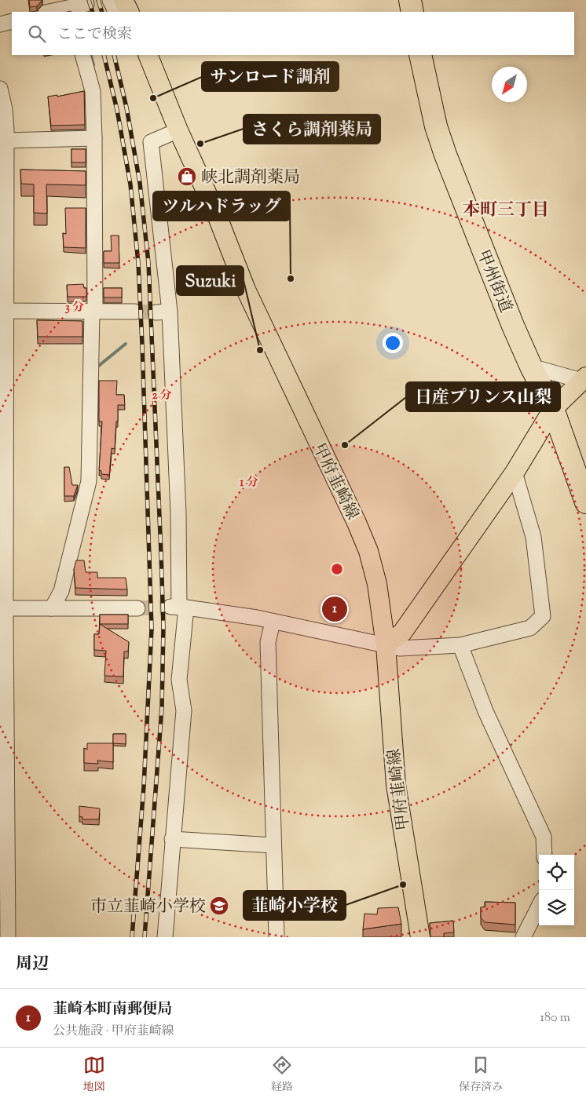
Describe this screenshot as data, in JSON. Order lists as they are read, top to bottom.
{
  "streets": {
    "highway": ["甲州街道"],
    "main road": ["甲府韮崎線"]
  },
  "districts": ["本町三丁目"],
  "places": {
    "other": [
      "サンロード調剤",
      "さくら調剤薬局",
      "ツルハドラッグ",
      "Suzuki",
      "日産プリンス山梨",
      "韮崎小学校"
    ],
    "shop": ["峡北調剤薬局"],
    "school or university": ["市立韮崎小学校"]
  },
  "north": "bottom left",
  "page": {
    "search": "ここで検索",
    "pins": "1",
    "heading": "周辺",
    "list": [
      {
        "mark": "1",
        "name": "韮崎本町南郵便局",
        "note": "公共施設 · 甲府韮崎線",
        "value": "180 m"
      }
    ],
    "nav": ["地図", "経路", "保存済み"]
  },
  "rings": ["3 分", "2 分", "1 分"]
}
